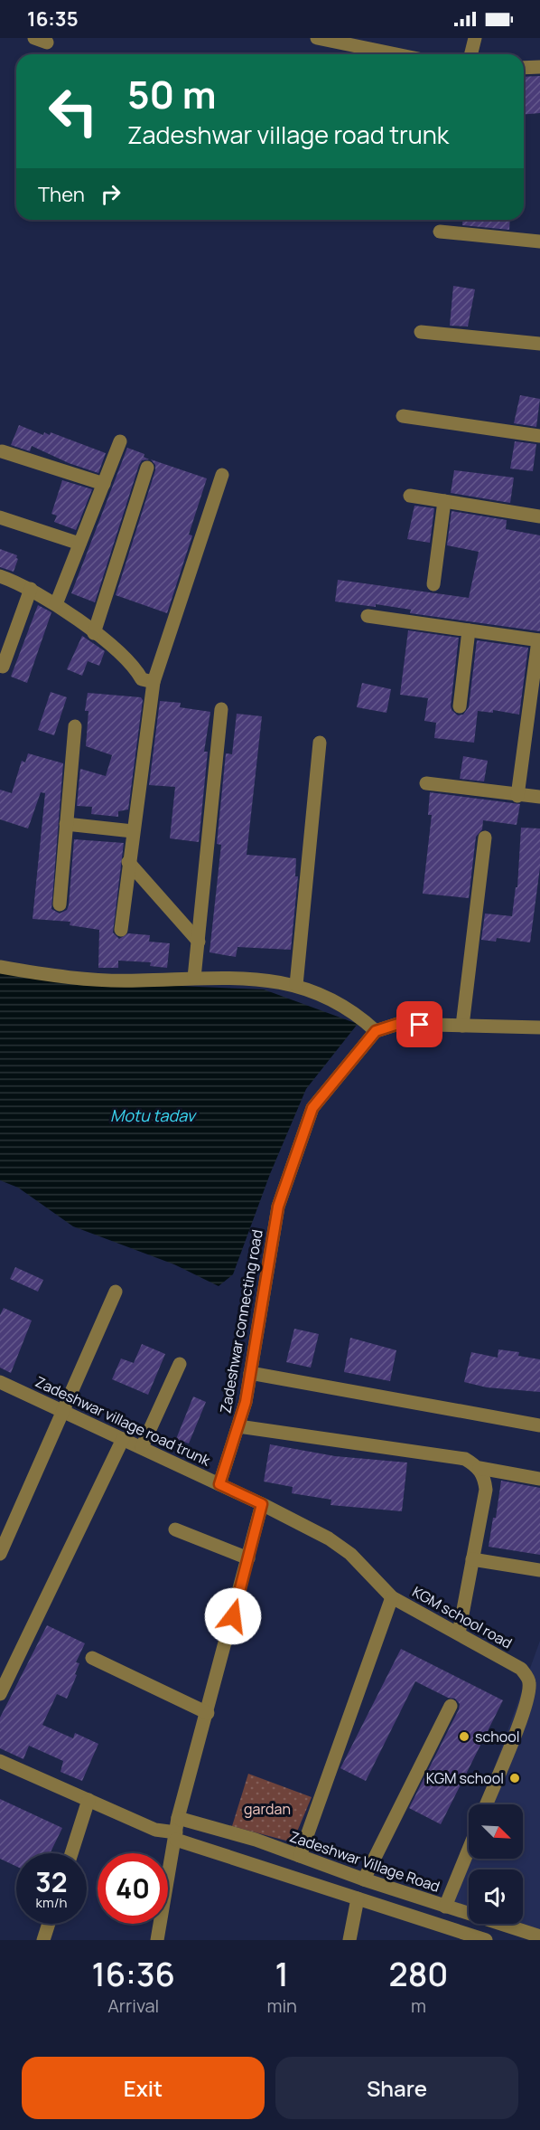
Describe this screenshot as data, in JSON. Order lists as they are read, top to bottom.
{
  "streets": {
    "street": [
      "Zadeshwar connecting road",
      "Zadeshwar village road trunk",
      "KGM school road",
      "Zadeshwar Village Road"
    ]
  },
  "crossings": [
    ["Zadeshwar connecting road", "Zadeshwar village road trunk"],
    ["Zadeshwar village road trunk", "KGM school road"]
  ],
  "water": ["Motu tadav"],
  "parks": ["gardan"],
  "places": ["school", "KGM school"],
  "north": "bottom right",
  "page": {
    "status": "16:35",
    "turn": ["50 m", "Zadeshwar village road trunk"],
    "then": "Then",
    "speed": "32 km/h",
    "limit": "40",
    "eta": [
      "16:36",
      "Arrival",
      "1",
      "min",
      "280",
      "m"
    ],
    "buttons": ["Exit", "Share"]
  }
}
